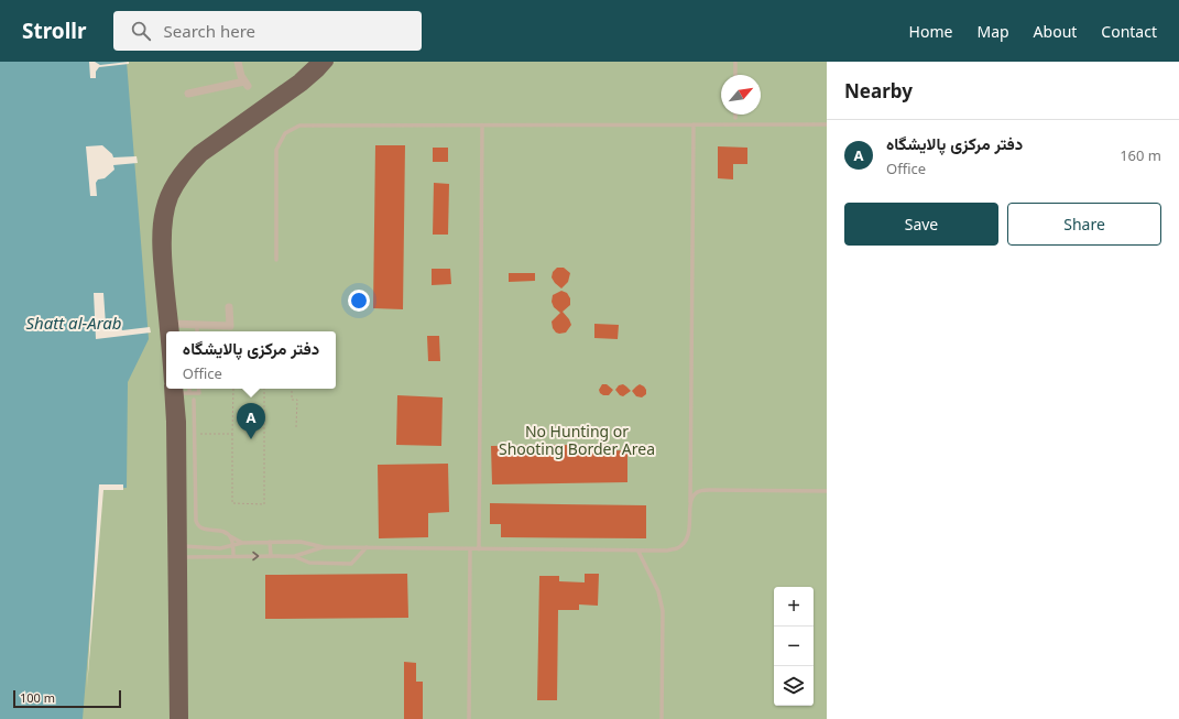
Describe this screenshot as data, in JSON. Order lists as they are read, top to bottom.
{
  "water": ["Shatt al-Arab"],
  "parks": ["No Hunting or Shooting Border Area"],
  "scale_bar": "100 m",
  "north": "top right",
  "page": {
    "header": "Strollr",
    "search": "Search here",
    "nav": [
      "Home",
      "Map",
      "About",
      "Contact"
    ],
    "heading": "Nearby",
    "list": [
      {
        "mark": "A",
        "name": "دفتر مرکزی پالایشگاه",
        "note": "Office",
        "value": "160 m"
      }
    ],
    "buttons": ["Save", "Share"],
    "popup": ["دفتر مرکزی پالایشگاه", "Office"],
    "pins": "A",
    "map_buttons": ["+", "−"],
    "scale": "100 m"
  }
}
